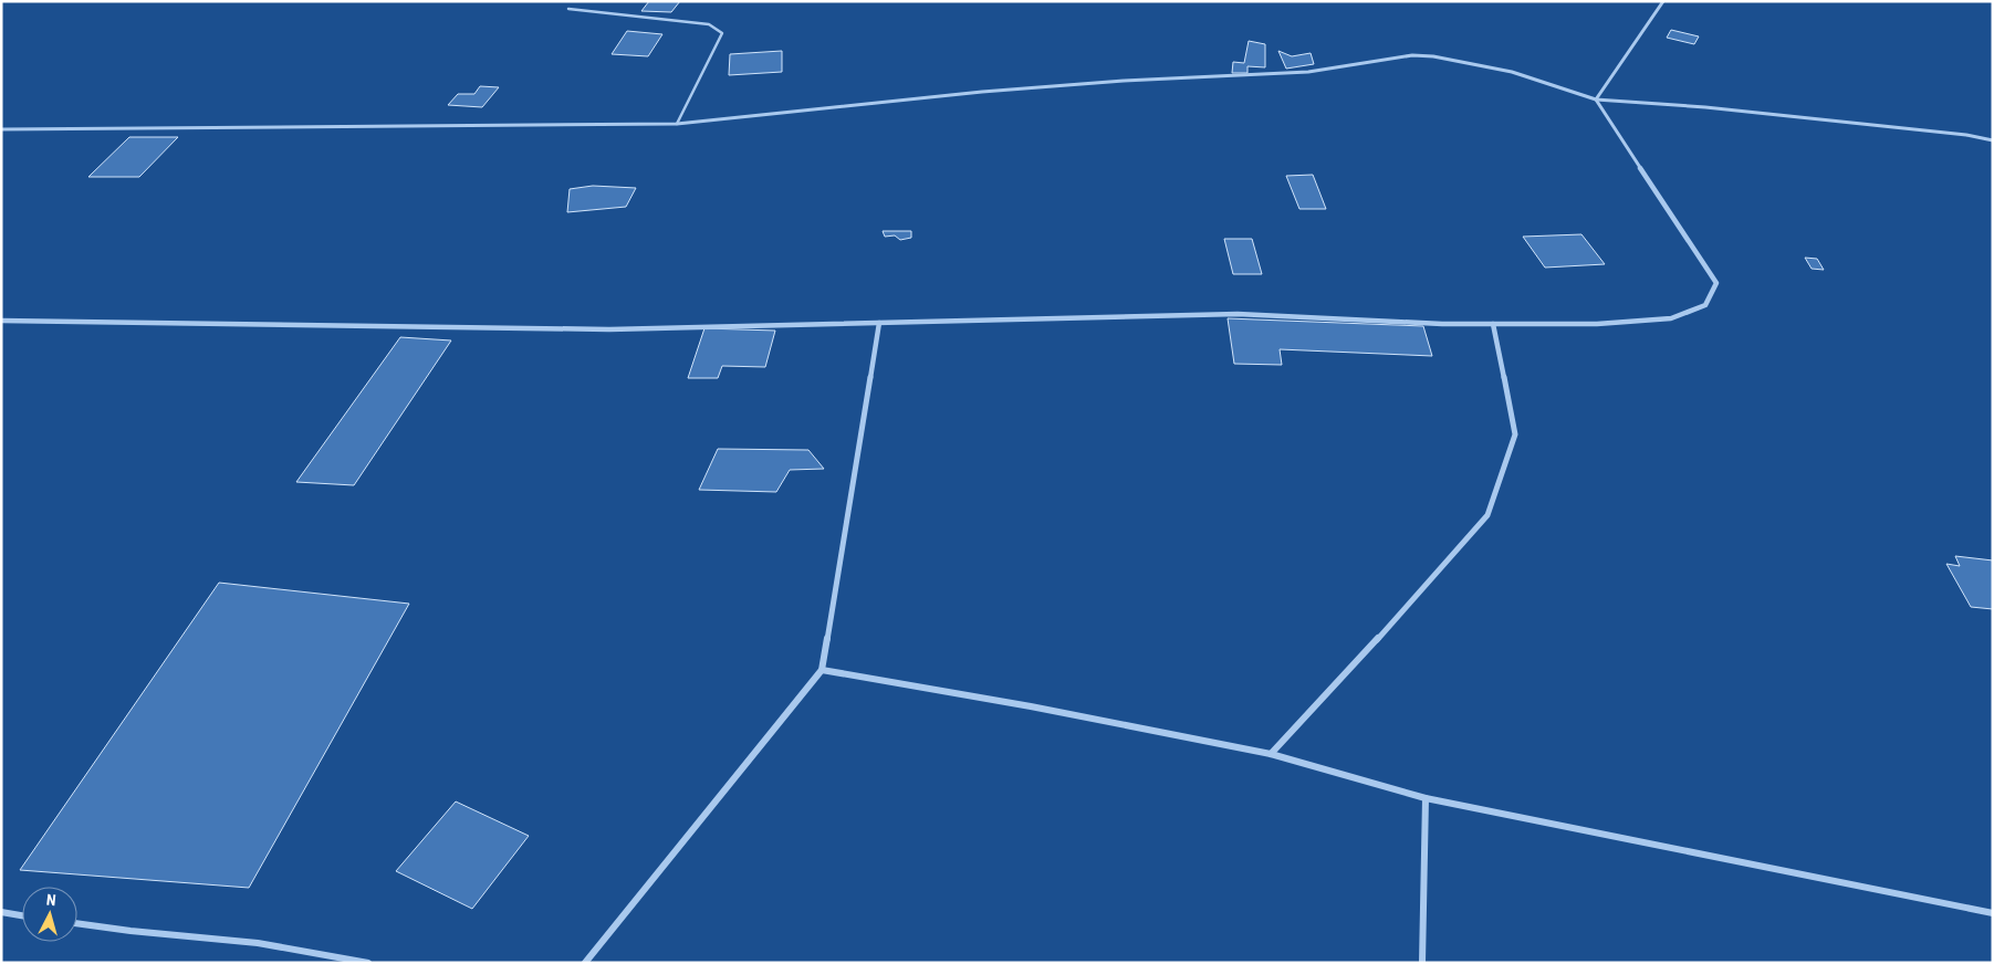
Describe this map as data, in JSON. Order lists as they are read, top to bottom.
{
  "north": "top"
}
